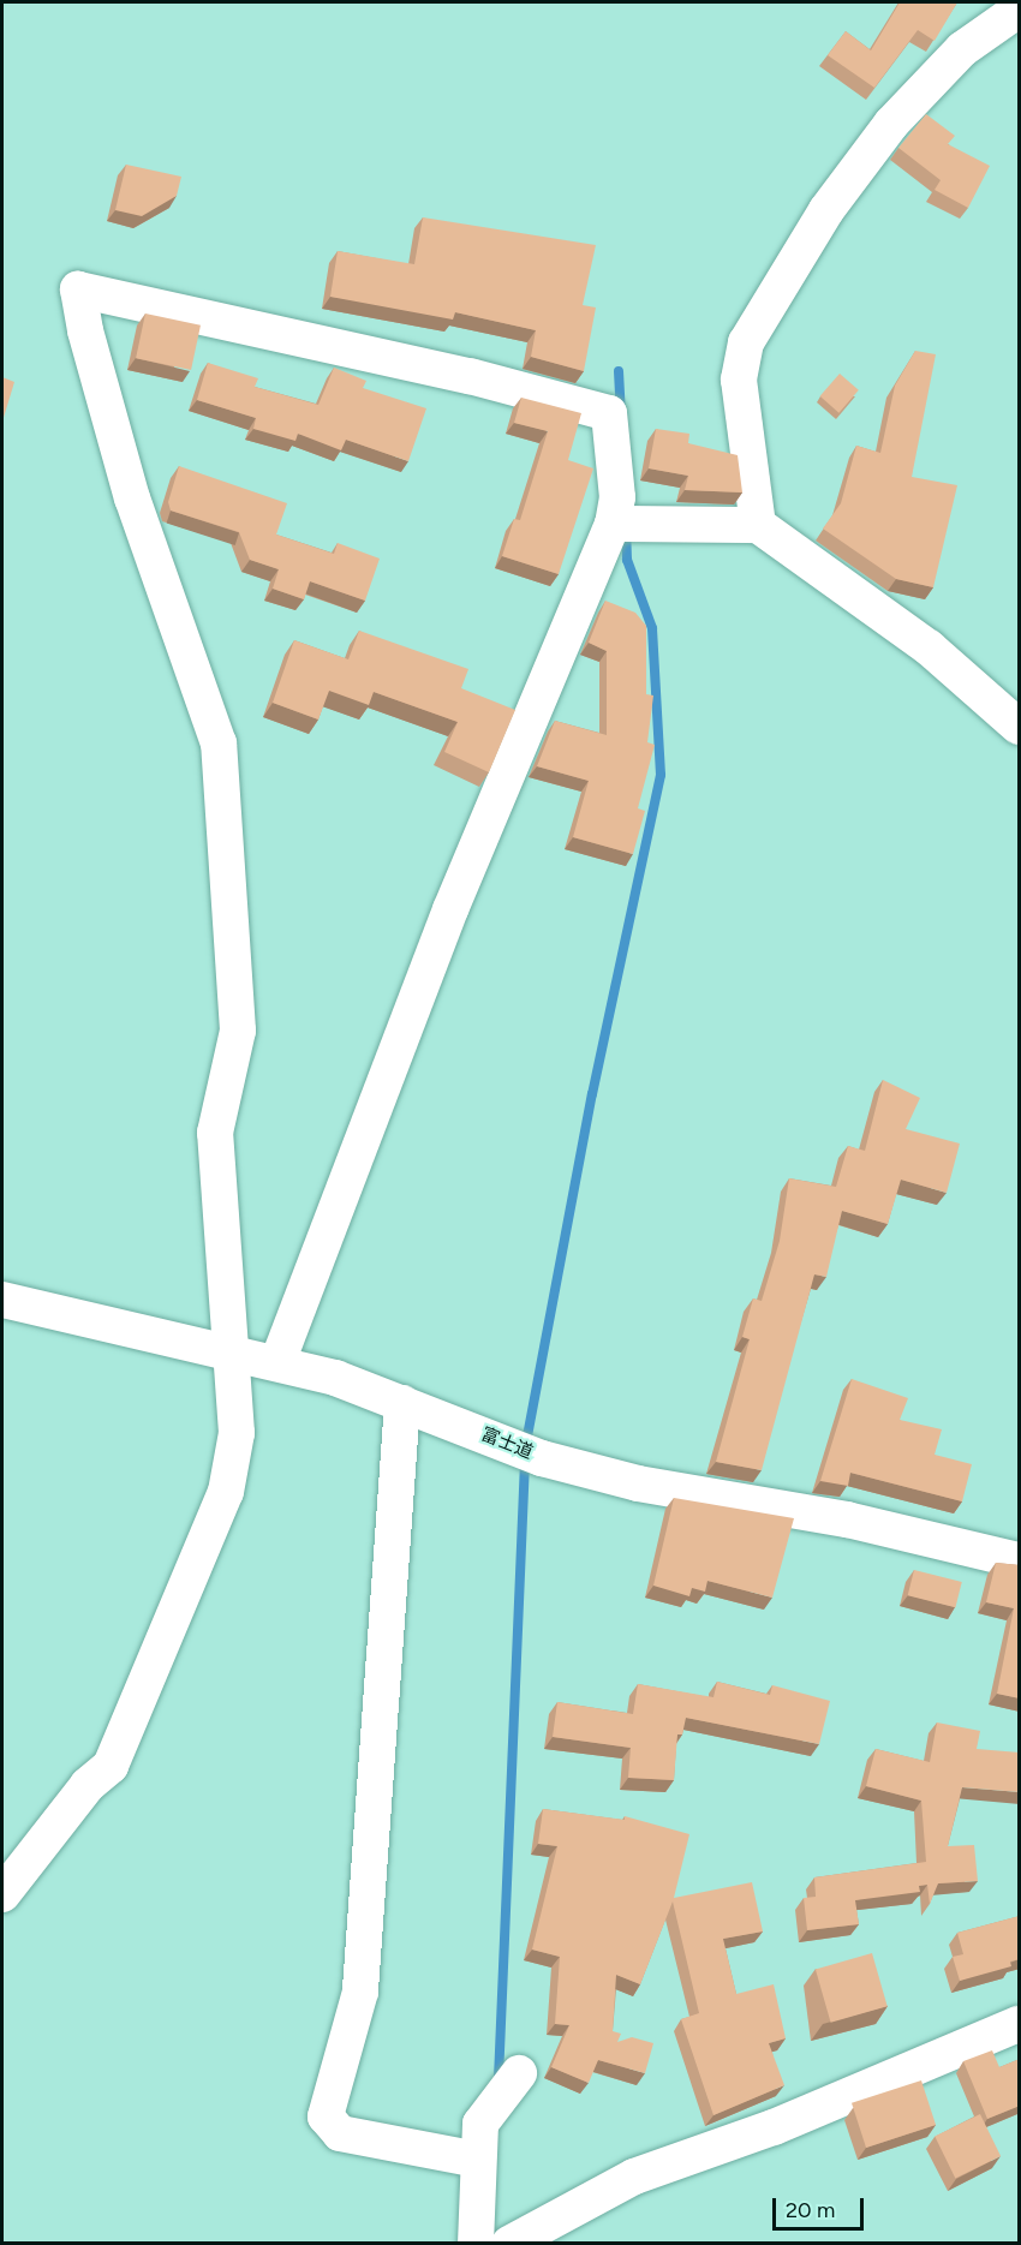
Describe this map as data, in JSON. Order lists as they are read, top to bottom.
{
  "streets": {
    "street": ["富士道"]
  },
  "scale_bar": "20 m"
}
